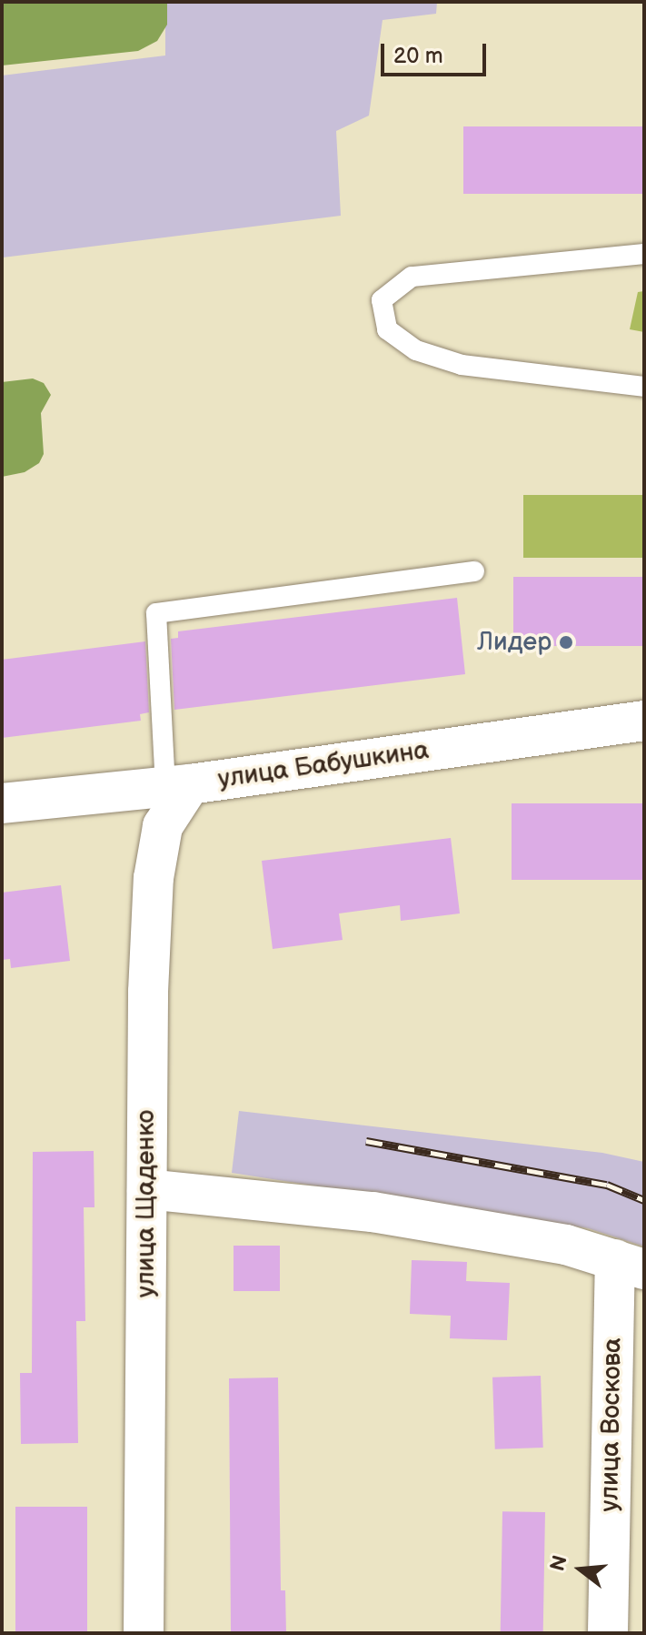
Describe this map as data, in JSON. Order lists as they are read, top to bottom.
{
  "streets": {
    "street": ["улица Бабушкина", "улица Щаденко", "улица Воскова"]
  },
  "crossings": [
    ["улица Бабушкина", "улица Щаденко"]
  ],
  "places": ["Лидер"],
  "scale_bar": "20 m",
  "north": "left"
}
